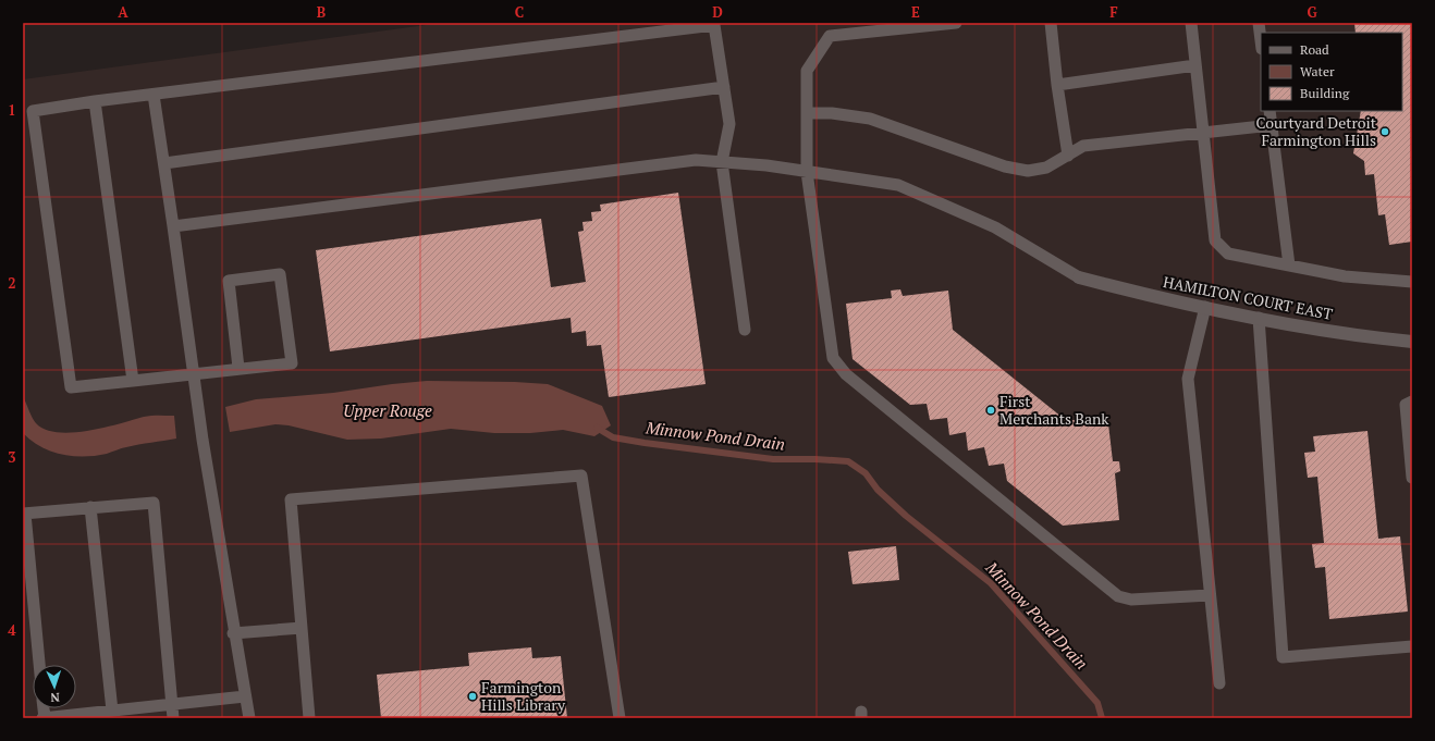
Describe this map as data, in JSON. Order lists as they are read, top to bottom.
{
  "streets": {
    "street": ["HAMILTON COURT EAST"]
  },
  "water": ["Upper Rouge", "Minnow Pond Drain"],
  "places": ["Courtyard Detroit Farmington Hills", "First Merchants Bank", "Farmington Hills Library"],
  "legend": ["Road", "Water", "Building"],
  "north": "bottom",
  "grid": {
    "columns": [
      "A",
      "B",
      "C",
      "D",
      "E",
      "F",
      "G"
    ],
    "rows": [
      "1",
      "2",
      "3",
      "4"
    ]
  }
}
